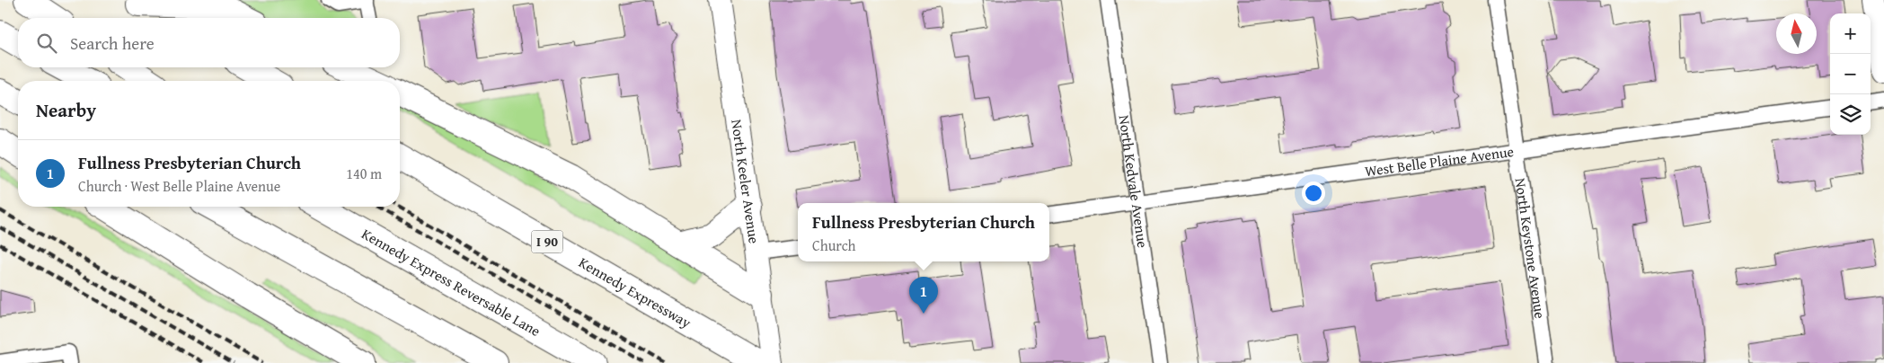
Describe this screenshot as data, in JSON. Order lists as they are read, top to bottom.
{
  "streets": {
    "highway": ["I 90", "Kennedy Express Reversable Lane", "Kennedy Expressway"],
    "street": [
      "West Belle Plaine Avenue",
      "North Keeler Avenue",
      "North Kedvale Avenue",
      "North Keystone Avenue"
    ]
  },
  "crossings": [
    ["West Belle Plaine Avenue", "North Kedvale Avenue"],
    ["West Belle Plaine Avenue", "North Keystone Avenue"]
  ],
  "north": "top",
  "page": {
    "map_buttons": ["+", "−"],
    "search": "Search here",
    "heading": "Nearby",
    "list": [
      {
        "mark": "1",
        "name": "Fullness Presbyterian Church",
        "note": "Church · West Belle Plaine Avenue",
        "value": "140 m"
      }
    ],
    "popup": ["Fullness Presbyterian Church", "Church"],
    "pins": "1"
  }
}
